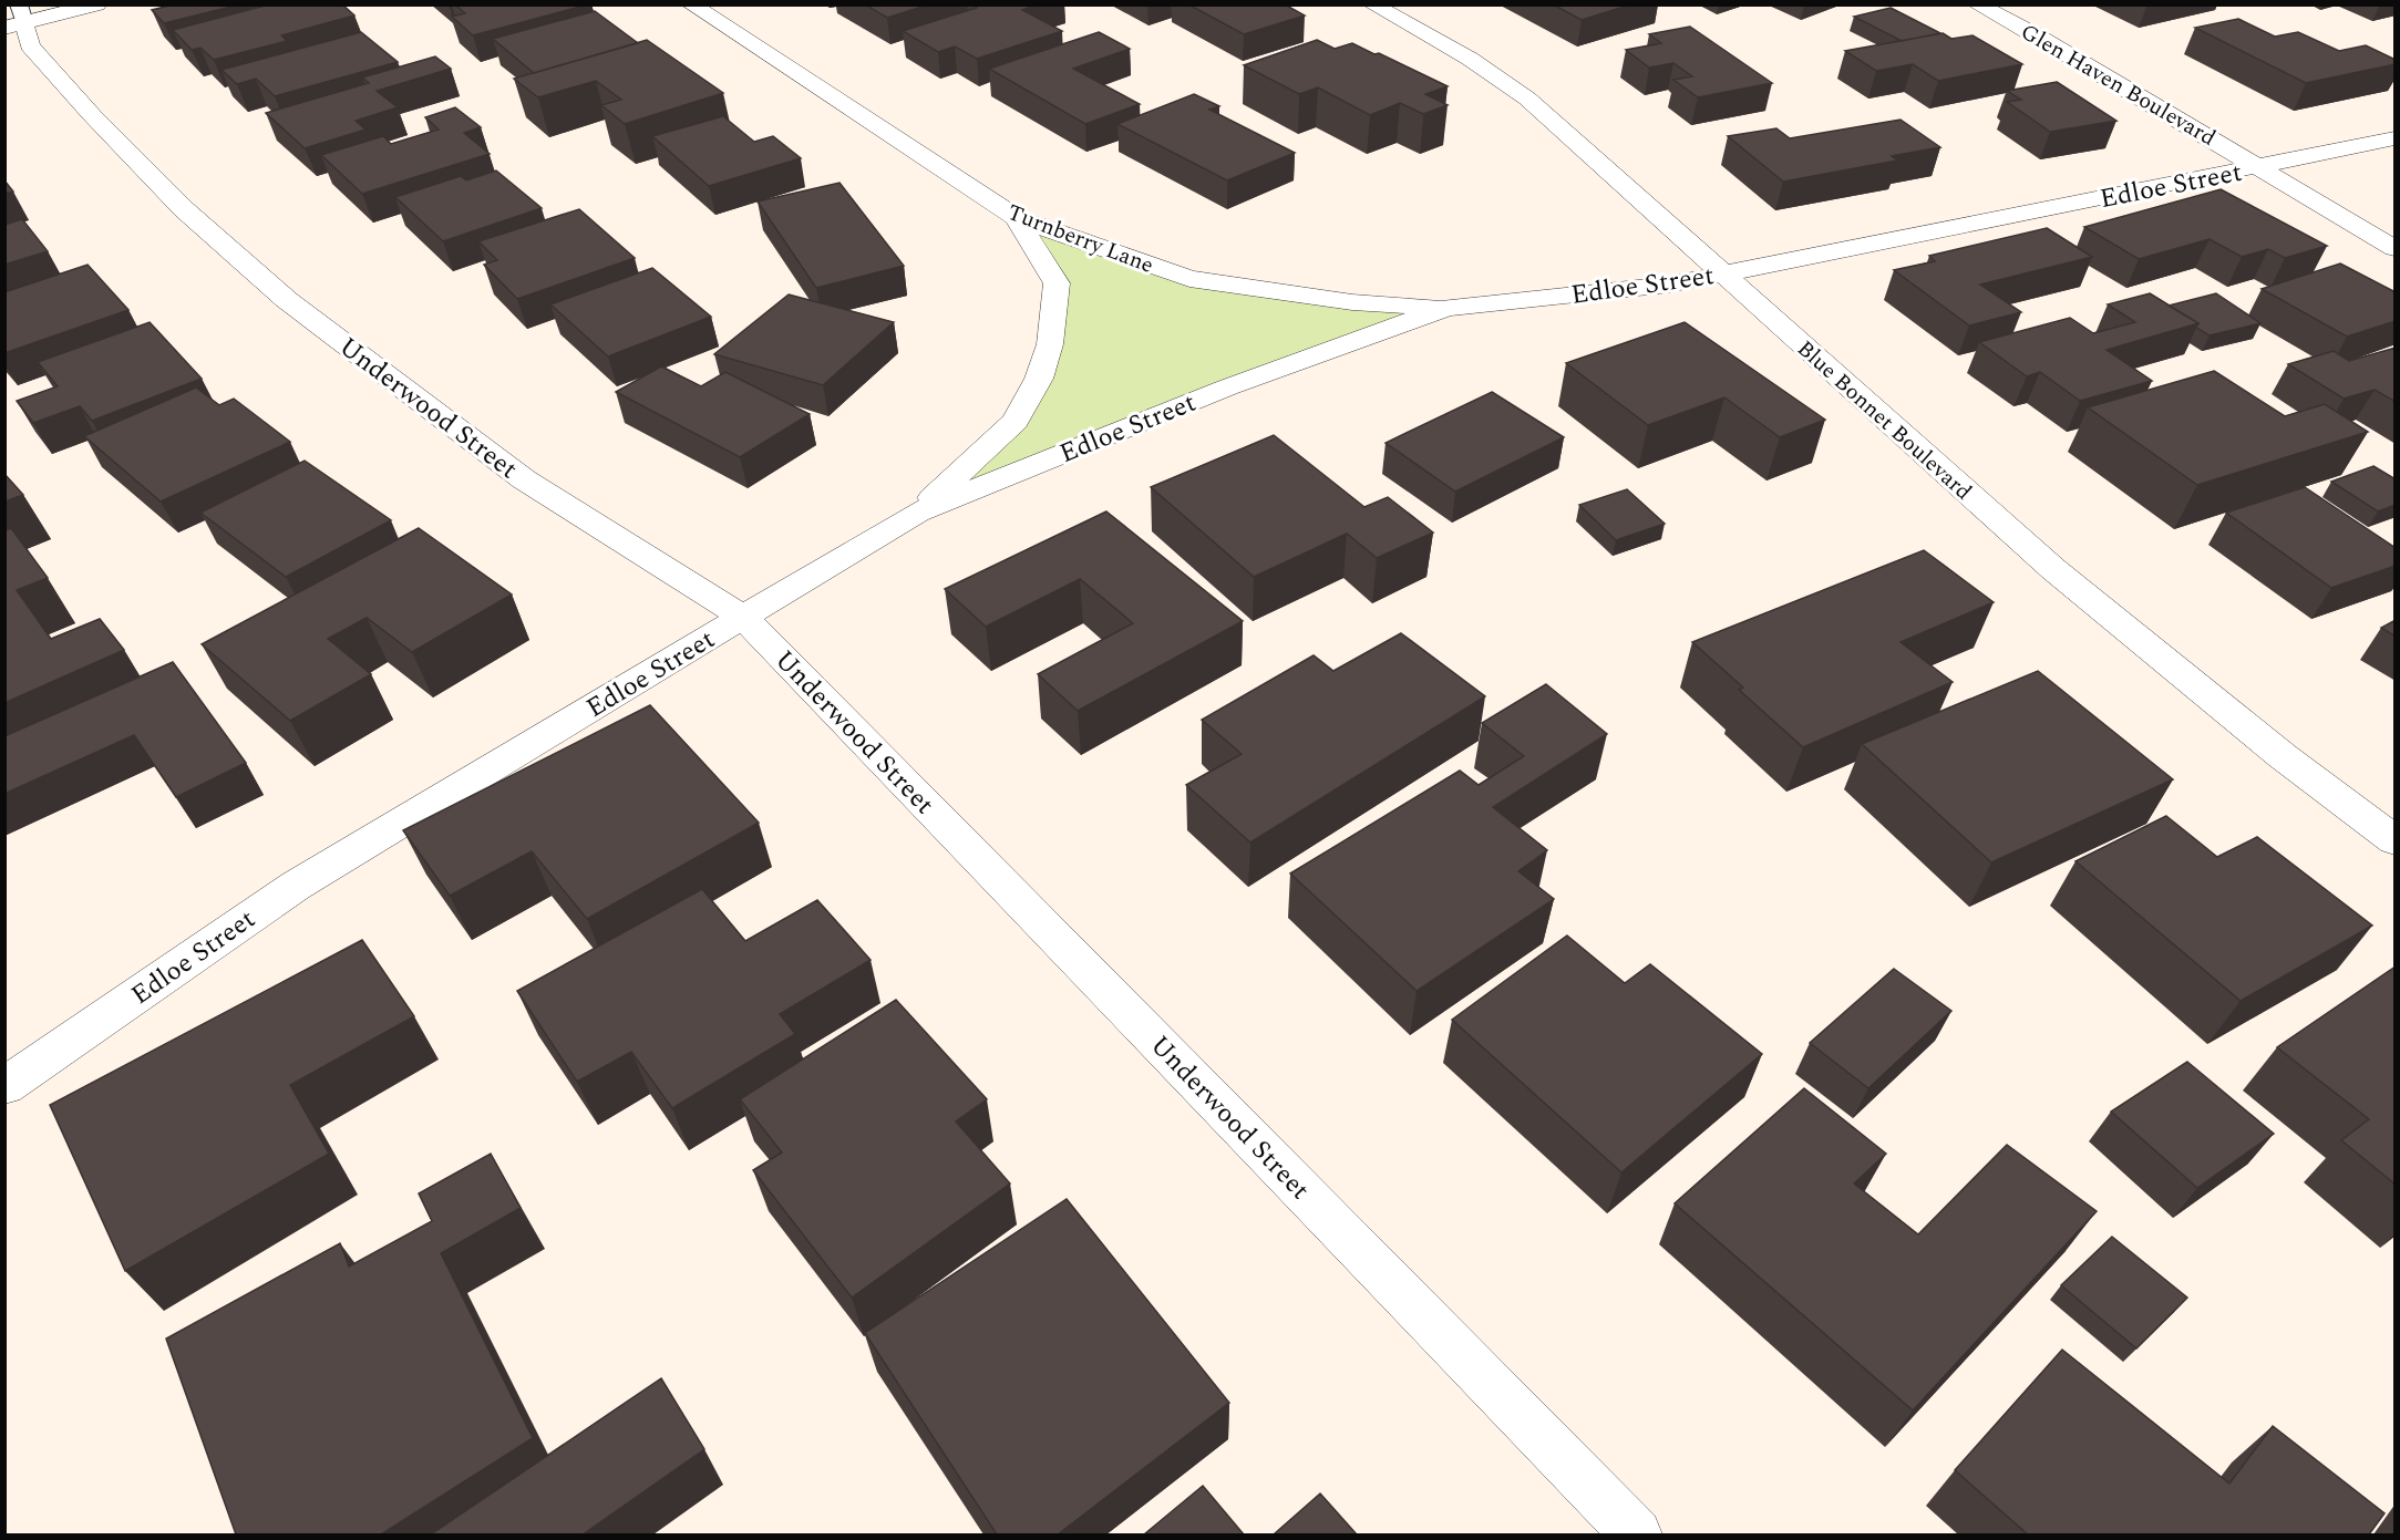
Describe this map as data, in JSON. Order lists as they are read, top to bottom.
{
  "streets": {
    "street": [
      "Glen Haven Boulevard",
      "Edloe Street",
      "Turnberry Lane",
      "Underwood Street",
      "Blue Bonnet Boulevard"
    ]
  },
  "crossings": [
    ["Glen Haven Boulevard", "Edloe Street"],
    ["Edloe Street", "Turnberry Lane"],
    ["Edloe Street", "Underwood Street"],
    ["Edloe Street", "Blue Bonnet Boulevard"]
  ]
}
